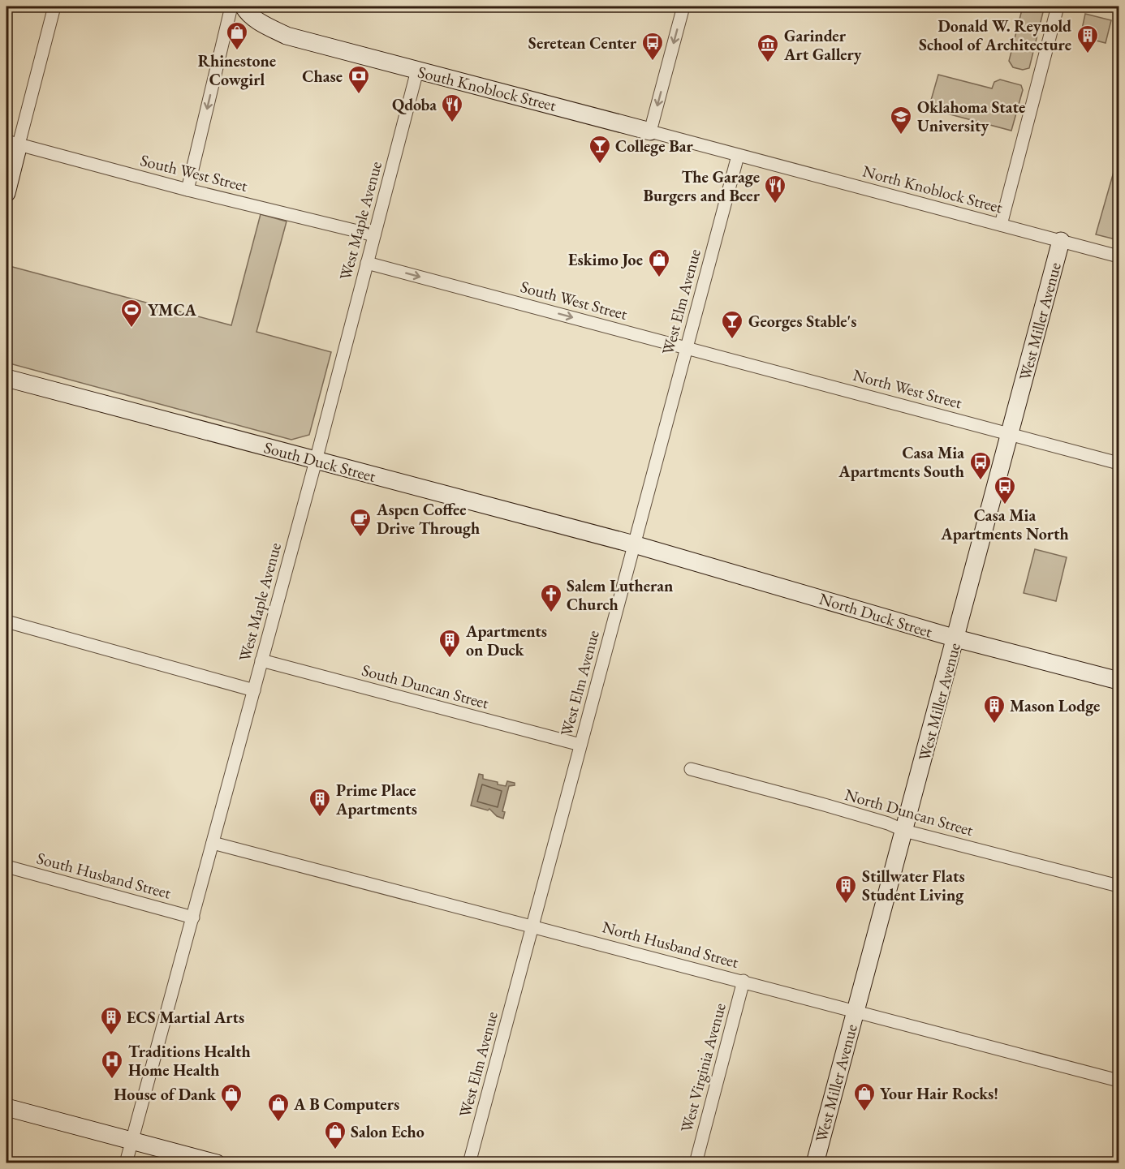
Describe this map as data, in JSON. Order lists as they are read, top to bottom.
{
  "streets": {
    "street": [
      "South Knoblock Street",
      "South West Street",
      "North Knoblock Street",
      "West Maple Avenue",
      "West Elm Avenue",
      "West Miller Avenue",
      "North West Street",
      "South Duck Street",
      "North Duck Street",
      "South Duncan Street",
      "North Duncan Street",
      "South Husband Street",
      "North Husband Street",
      "West Virginia Avenue"
    ]
  },
  "crossings": [
    ["South Knoblock Street", "North Knoblock Street"],
    ["South Knoblock Street", "West Maple Avenue"],
    ["South Knoblock Street", "West Elm Avenue"],
    ["South West Street", "West Maple Avenue"],
    ["South West Street", "West Elm Avenue"],
    ["South West Street", "North West Street"],
    ["North Knoblock Street", "West Elm Avenue"],
    ["North Knoblock Street", "West Miller Avenue"],
    ["West Maple Avenue", "South Duck Street"],
    ["West Maple Avenue", "South Duncan Street"],
    ["West Maple Avenue", "South Husband Street"],
    ["West Maple Avenue", "North Husband Street"],
    ["West Elm Avenue", "North West Street"],
    ["West Elm Avenue", "South Duck Street"],
    ["West Elm Avenue", "North Duck Street"],
    ["West Elm Avenue", "South Duncan Street"],
    ["West Elm Avenue", "North Husband Street"],
    ["West Miller Avenue", "North West Street"],
    ["West Miller Avenue", "North Duck Street"],
    ["West Miller Avenue", "North Duncan Street"],
    ["West Miller Avenue", "North Husband Street"],
    ["South Duck Street", "North Duck Street"],
    ["North Husband Street", "West Virginia Avenue"]
  ],
  "one_way": ["South West Street"],
  "places": {
    "shop": [
      "Rhinestone Cowgirl",
      "Eskimo Joe",
      "Your Hair Rocks!",
      "House of Dank",
      "A B Computers",
      "Salon Echo"
    ],
    "building": [
      "Donald W. Reynold School of Architecture",
      "Apartments on Duck",
      "Mason Lodge",
      "Prime Place Apartments",
      "Stillwater Flats Student Living",
      "ECS Martial Arts"
    ],
    "bus stop": ["Seretean Center", "Casa Mia Apartments South", "Casa Mia Apartments North"],
    "museum": ["Garinder Art Gallery"],
    "bank": ["Chase"],
    "restaurant": ["Qdoba", "The Garage Burgers and Beer"],
    "school or university": ["Oklahoma State University"],
    "bar": ["College Bar", "Georges Stable's"],
    "sports": ["YMCA"],
    "cafe": ["Aspen Coffee Drive Through"],
    "church": ["Salem Lutheran Church"],
    "hospital": ["Traditions Health Home Health"]
  }
}
